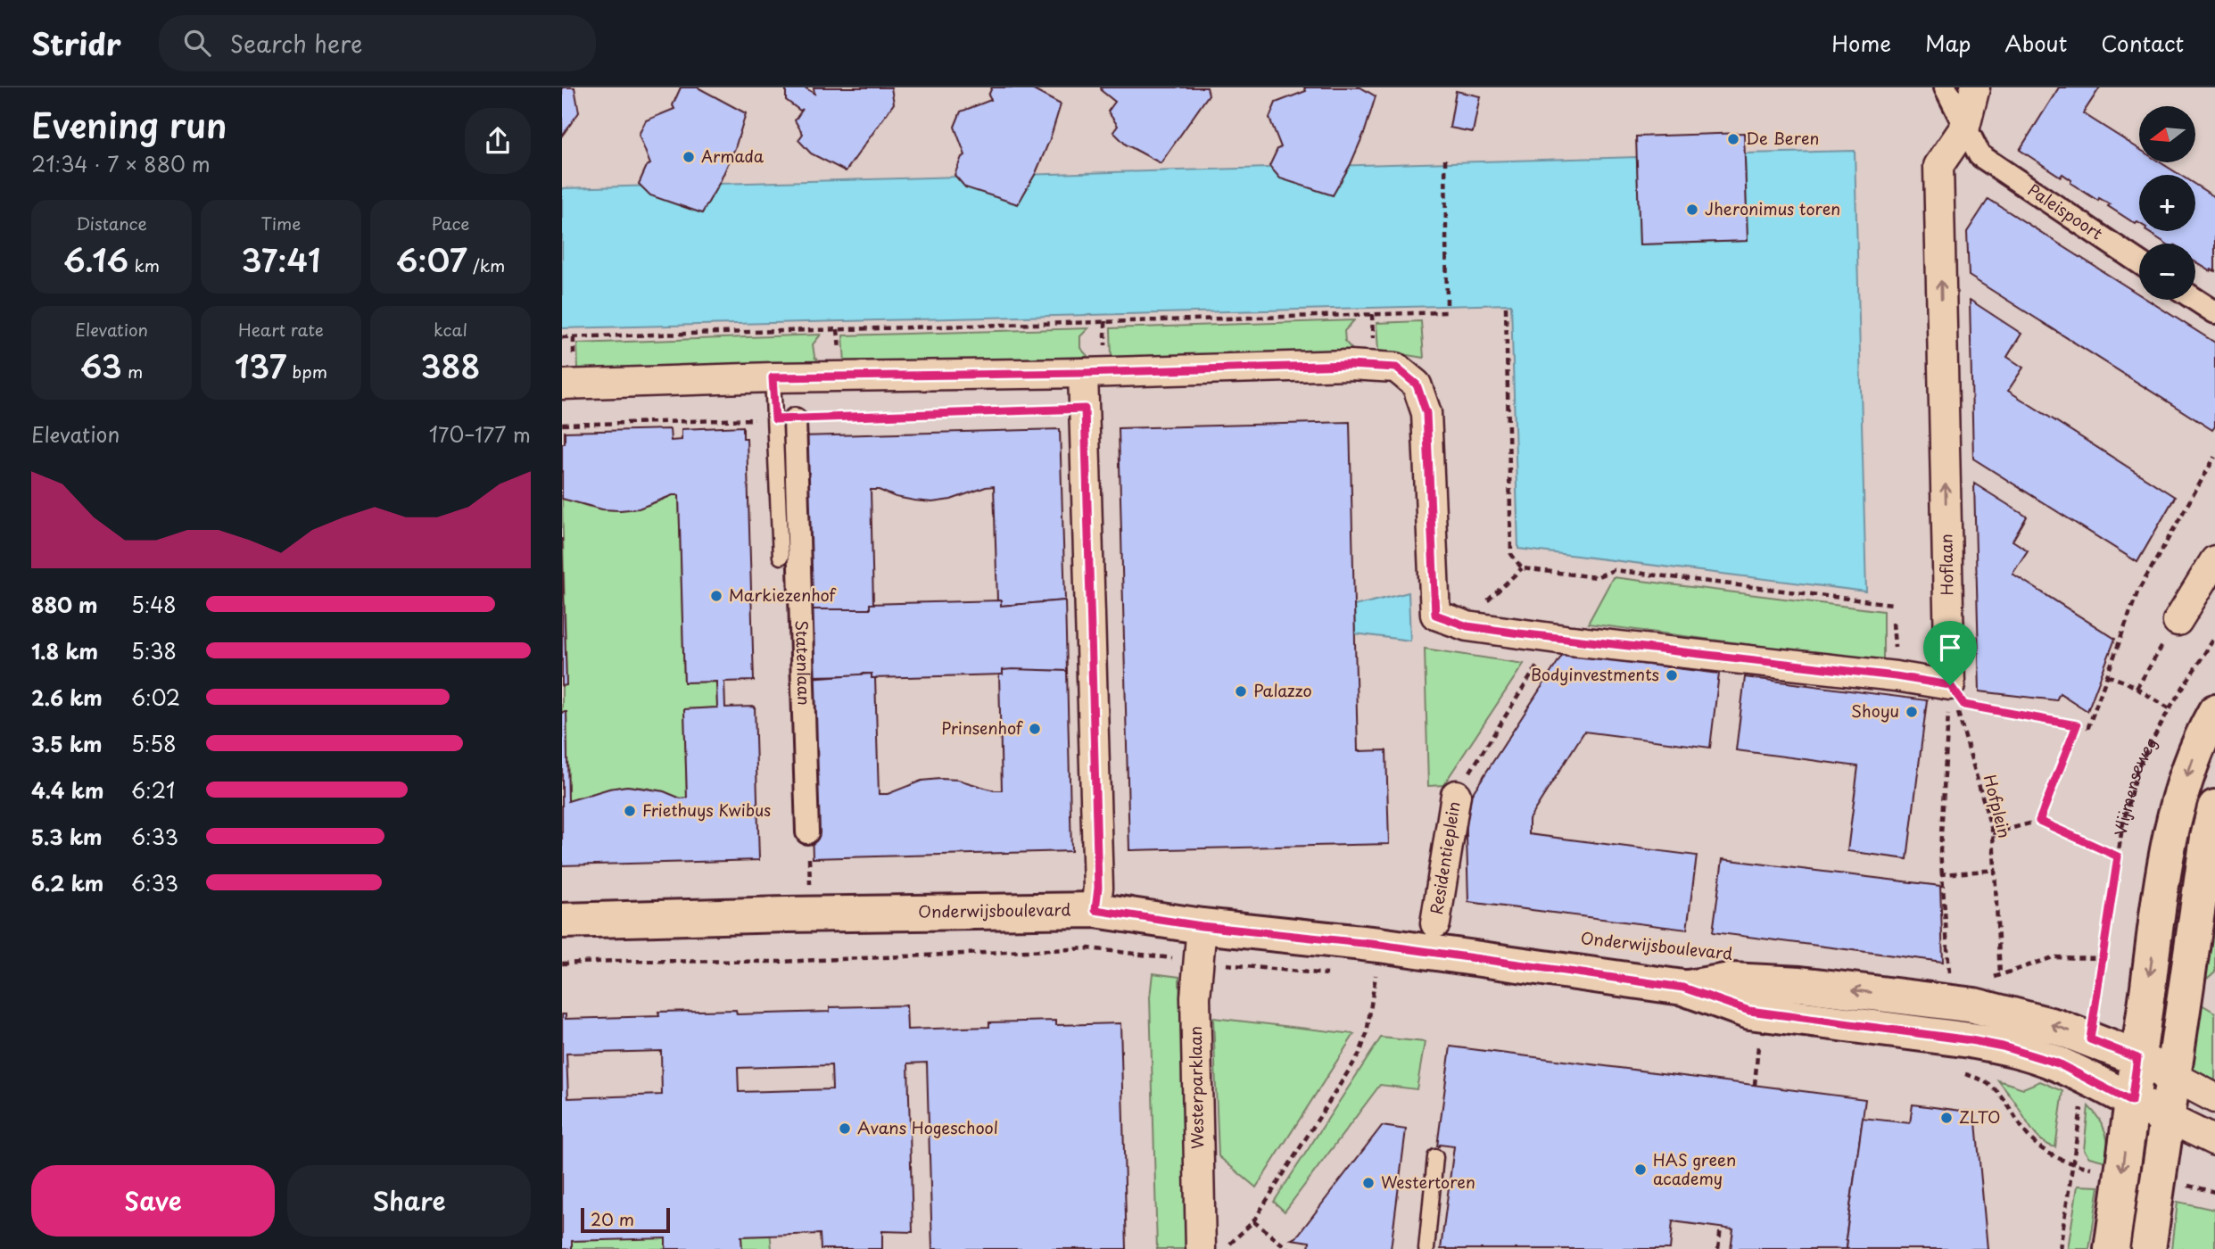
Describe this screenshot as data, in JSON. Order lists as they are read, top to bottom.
{
  "streets": {
    "street": [
      "Paleispoort",
      "Hoflaan",
      "Statenlaan",
      "Residentieplein",
      "Onderwijsboulevard",
      "Westerparklaan"
    ],
    "path": ["Vlijmenseweg", "Hofplein"]
  },
  "crossings": [
    ["Paleispoort", "Hoflaan"],
    ["Hoflaan", "Hofplein"],
    ["Vlijmenseweg", "Onderwijsboulevard"],
    ["Onderwijsboulevard", "Westerparklaan"]
  ],
  "one_way": ["Hoflaan"],
  "places": [
    "De Beren",
    "Armada",
    "Jheronimus toren",
    "Markiezenhof",
    "Bodyinvestments",
    "Palazzo",
    "Shoyu",
    "Prinsenhof",
    "Friethuys Kwibus",
    "ZLTO",
    "Avans Hogeschool",
    "HAS green academy",
    "Westertoren"
  ],
  "scale_bar": "20 m",
  "north": "left",
  "page": {
    "header": "Stridr",
    "search": "Search here",
    "nav": [
      "Home",
      "Map",
      "About",
      "Contact"
    ],
    "heading": ["Evening run", "21:34 · 7 × 880 m"],
    "map_buttons": ["+", "−"],
    "stats": [
      ["Distance", "6.16 km"],
      ["Time", "37:41"],
      ["Pace", "6:07 /km"],
      ["Elevation", "63 m"],
      ["Heart rate", "137 bpm"],
      ["kcal", "388"]
    ],
    "chart": ["Elevation", "170–177 m"],
    "list": [
      {
        "name": "880 m",
        "note": "5:48"
      },
      {
        "name": "1.8 km",
        "note": "5:38"
      },
      {
        "name": "2.6 km",
        "note": "6:02"
      },
      {
        "name": "3.5 km",
        "note": "5:58"
      },
      {
        "name": "4.4 km",
        "note": "6:21"
      },
      {
        "name": "5.3 km",
        "note": "6:33"
      },
      {
        "name": "6.2 km",
        "note": "6:33"
      }
    ],
    "buttons": ["Save", "Share"],
    "scale": "20 m"
  }
}
